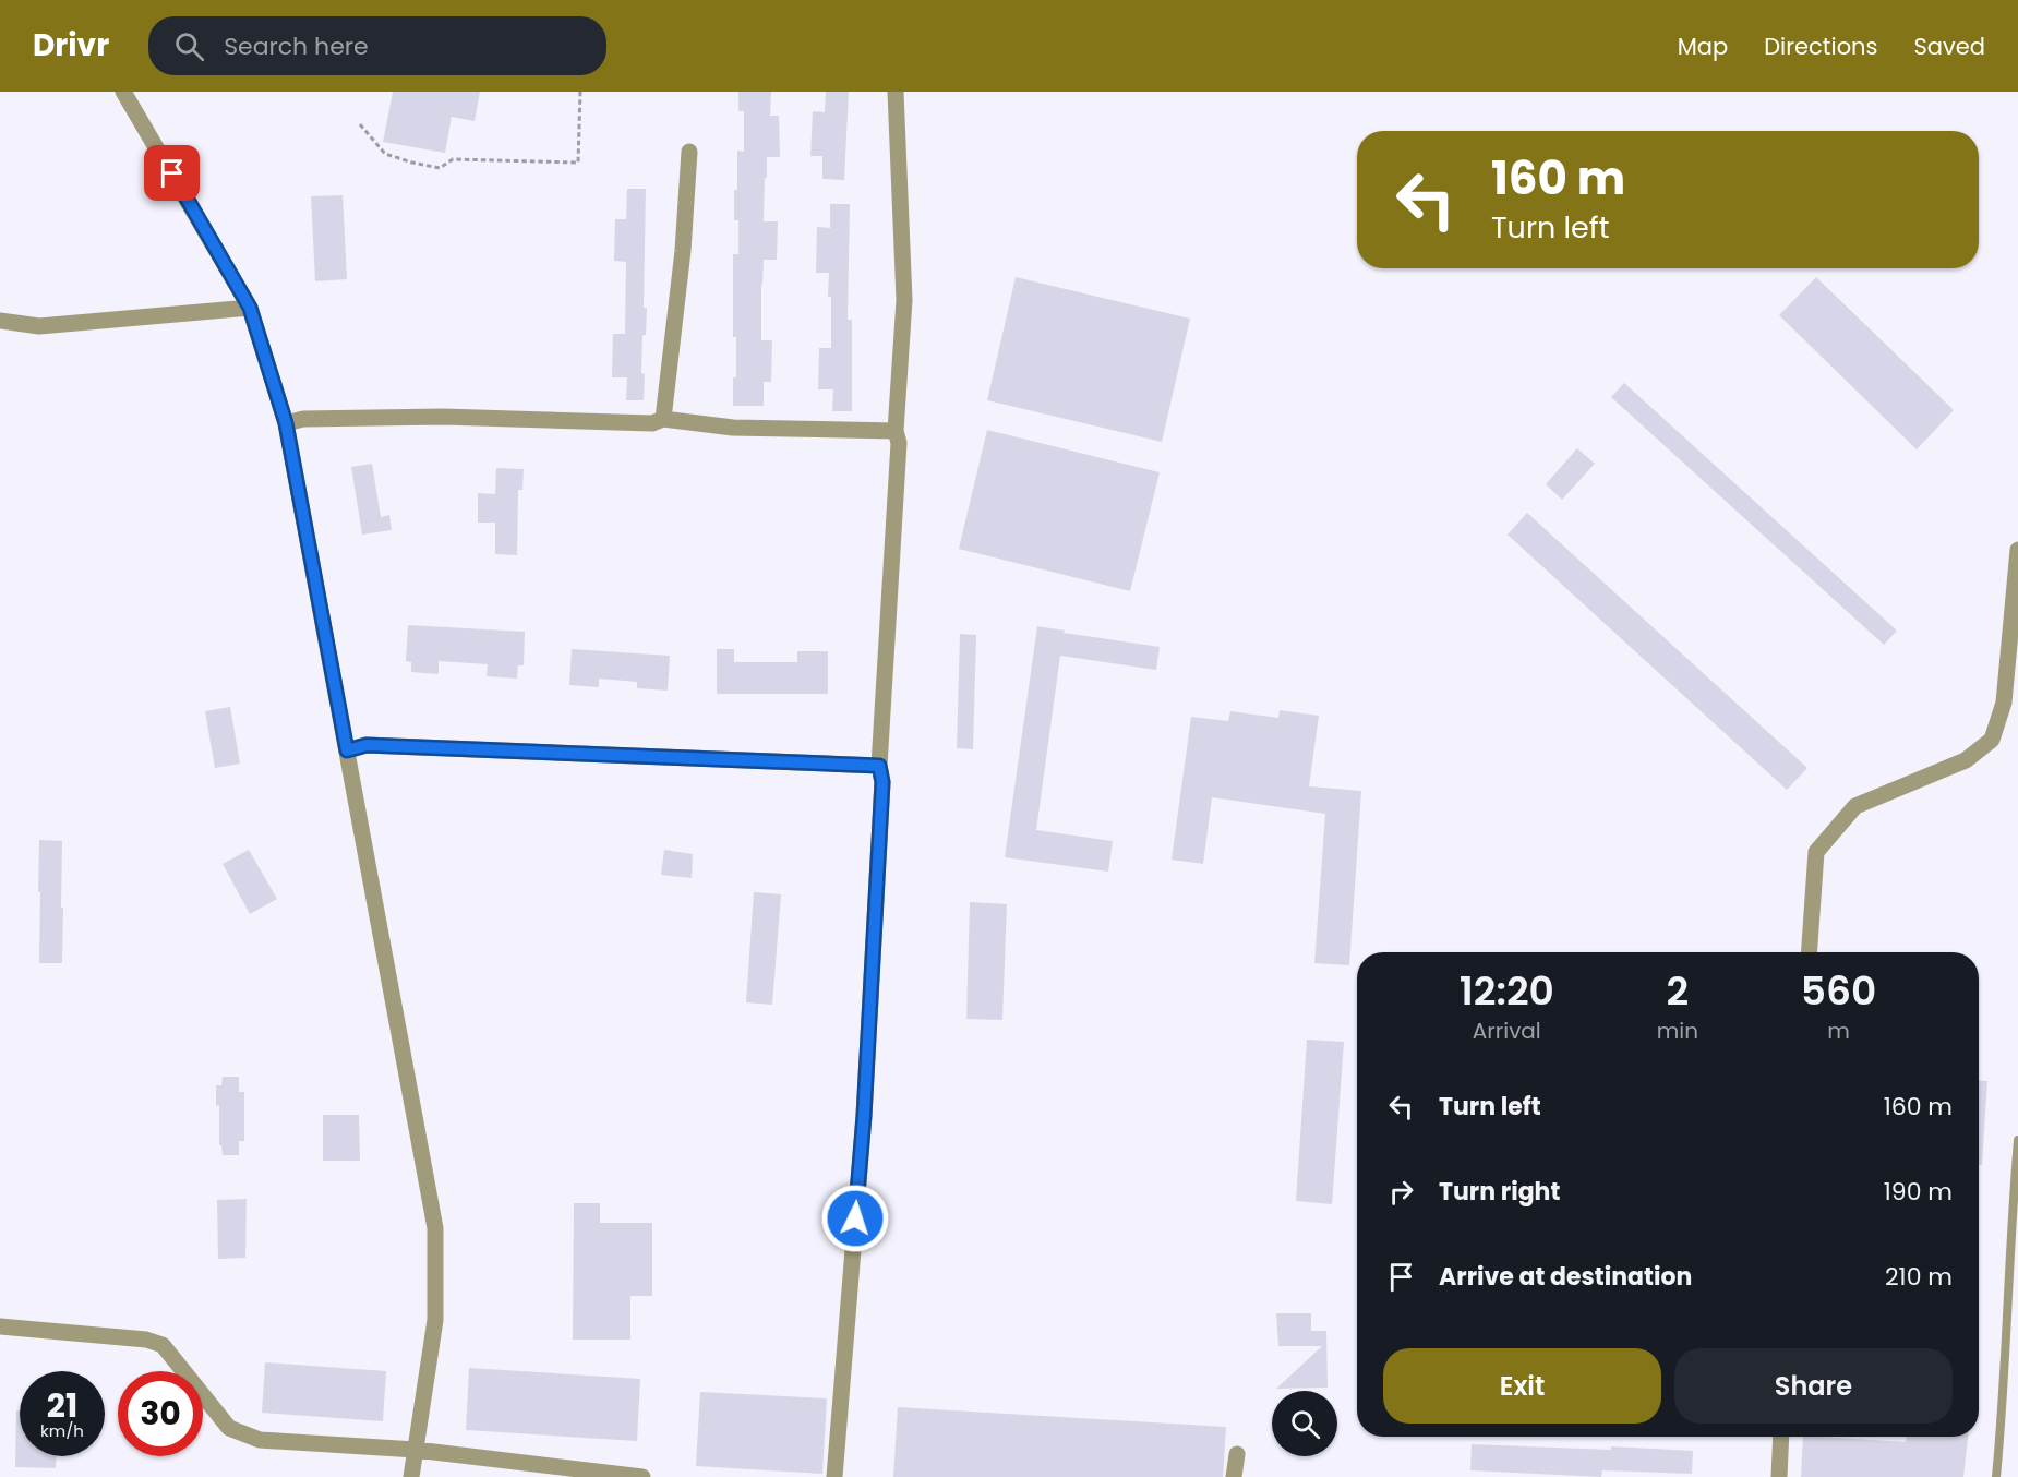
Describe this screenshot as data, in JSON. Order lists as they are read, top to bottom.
{
  "page": {
    "header": "Drivr",
    "search": "Search here",
    "nav": ["Map", "Directions", "Saved"],
    "turn": ["160 m", "Turn left"],
    "eta": [
      "12:20",
      "Arrival",
      "2",
      "min",
      "560",
      "m"
    ],
    "list": [
      {
        "name": "Turn left",
        "value": "160 m"
      },
      {
        "name": "Turn right",
        "value": "190 m"
      },
      {
        "name": "Arrive at destination",
        "value": "210 m"
      }
    ],
    "buttons": ["Exit", "Share"],
    "speed": "21 km/h",
    "limit": "30"
  }
}
